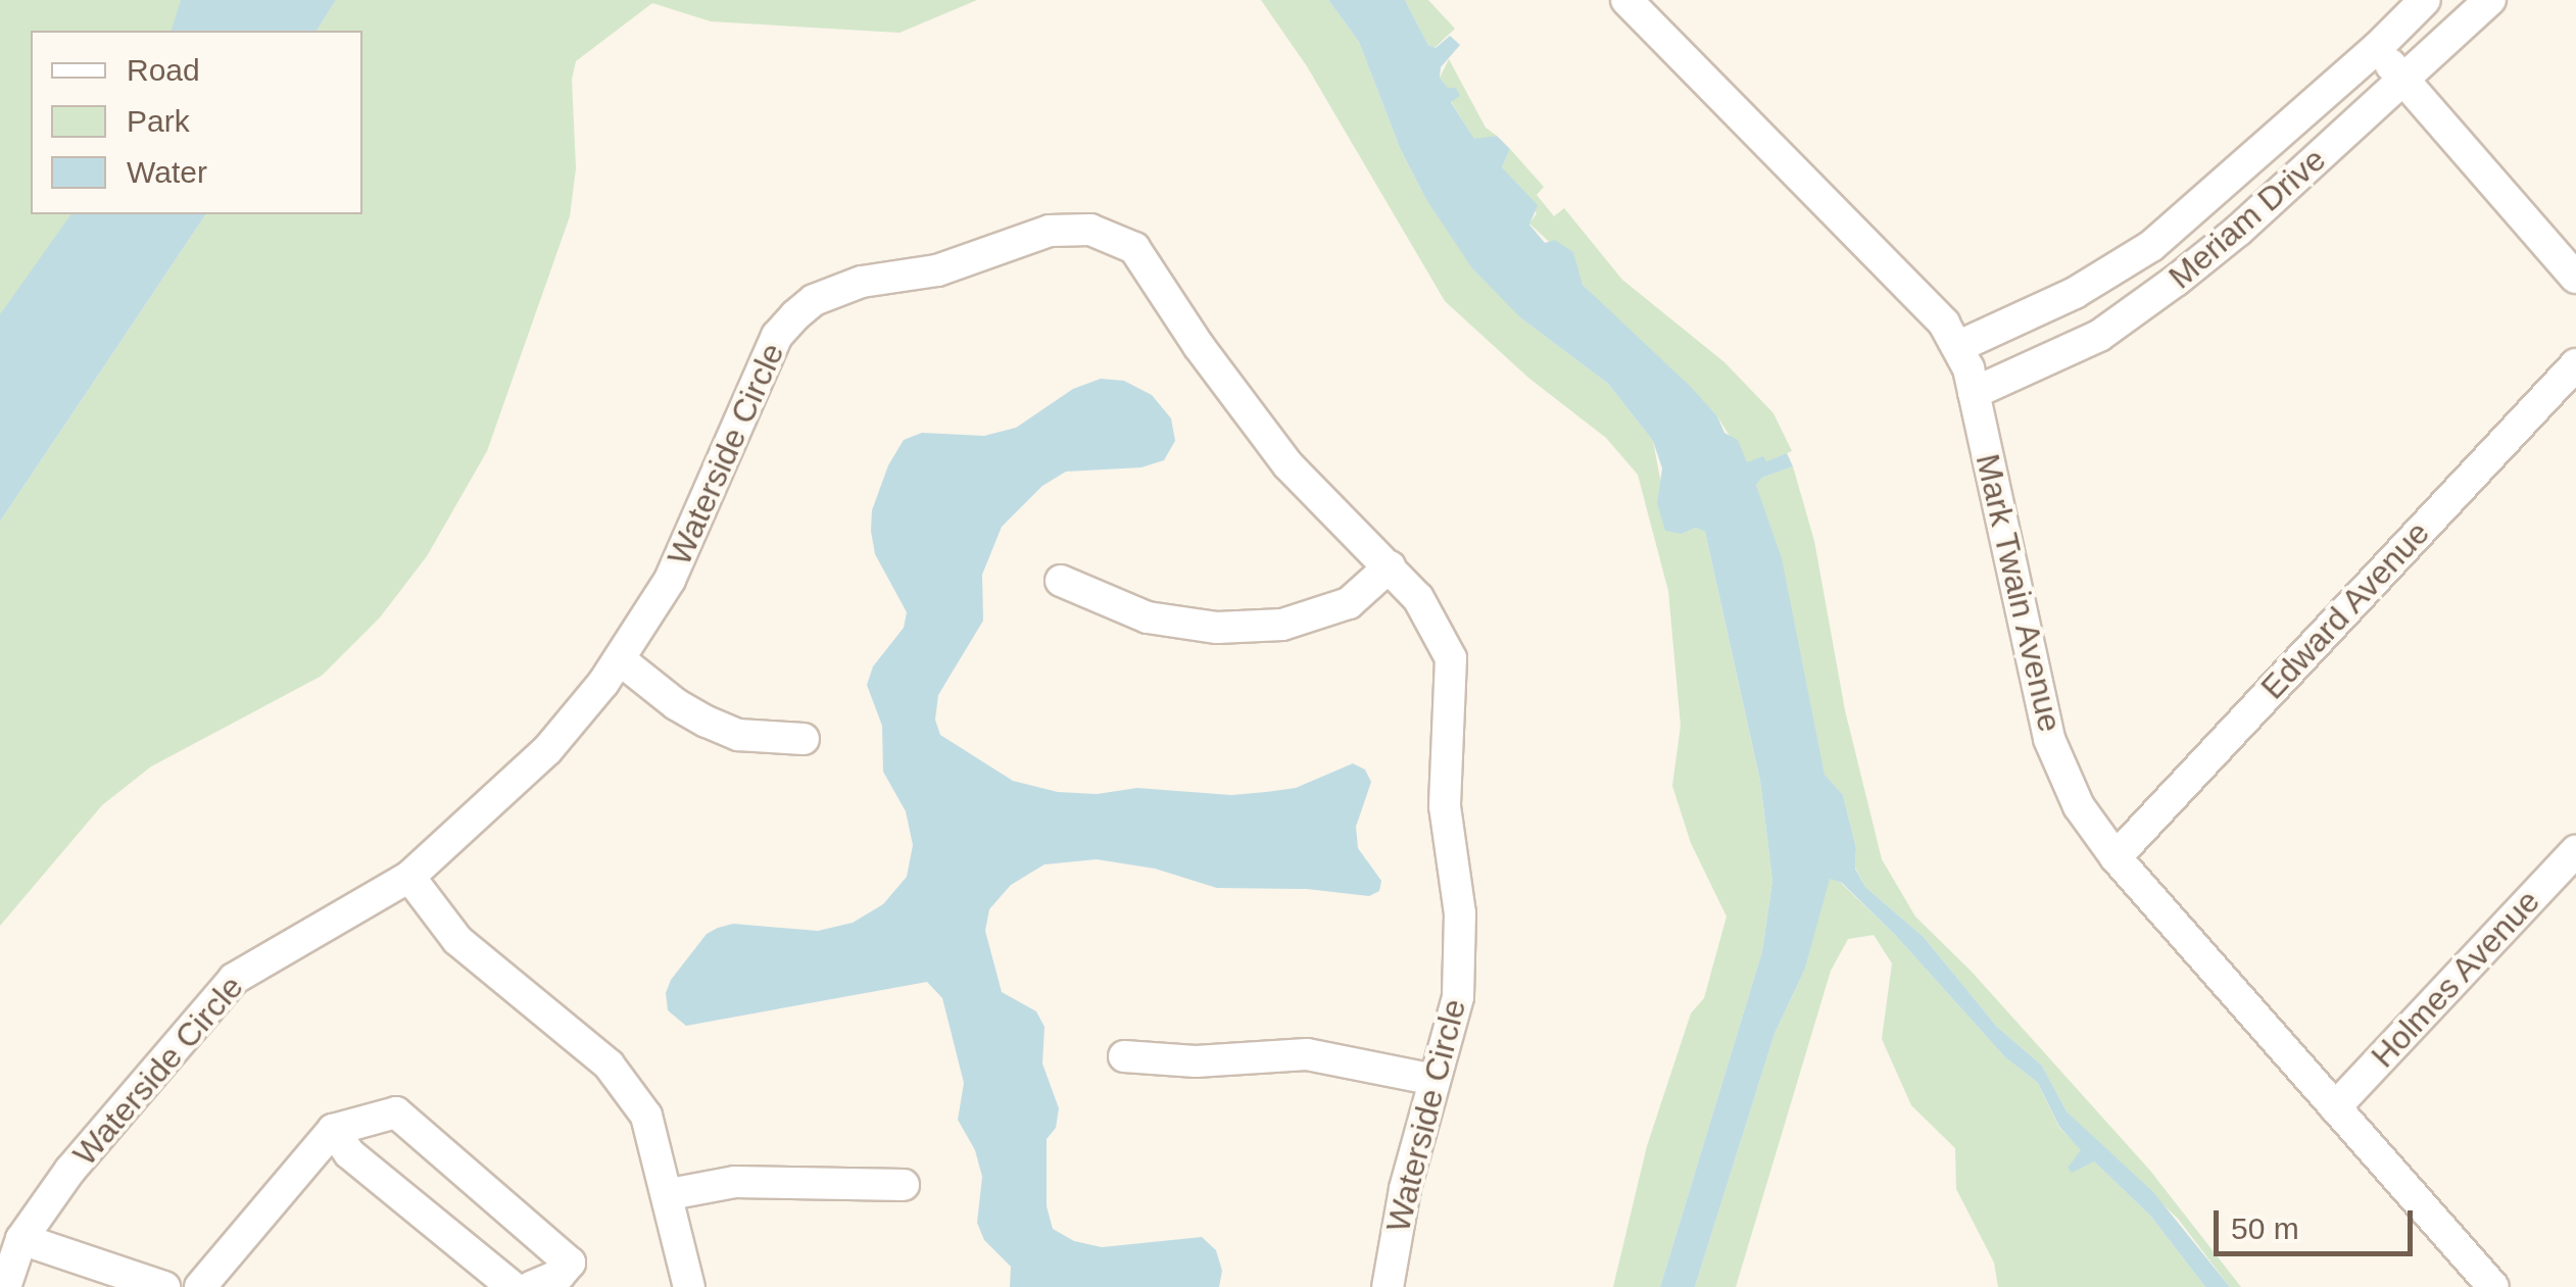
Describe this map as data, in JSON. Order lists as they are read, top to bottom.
{
  "streets": {
    "street": [
      "Meriam Drive",
      "Waterside Circle",
      "Mark Twain Avenue",
      "Edward Avenue",
      "Holmes Avenue"
    ]
  },
  "crossings": [
    ["Meriam Drive", "Mark Twain Avenue"],
    ["Mark Twain Avenue", "Edward Avenue"],
    ["Mark Twain Avenue", "Holmes Avenue"]
  ],
  "legend": ["Road", "Park", "Water"],
  "scale_bar": "50 m"
}
